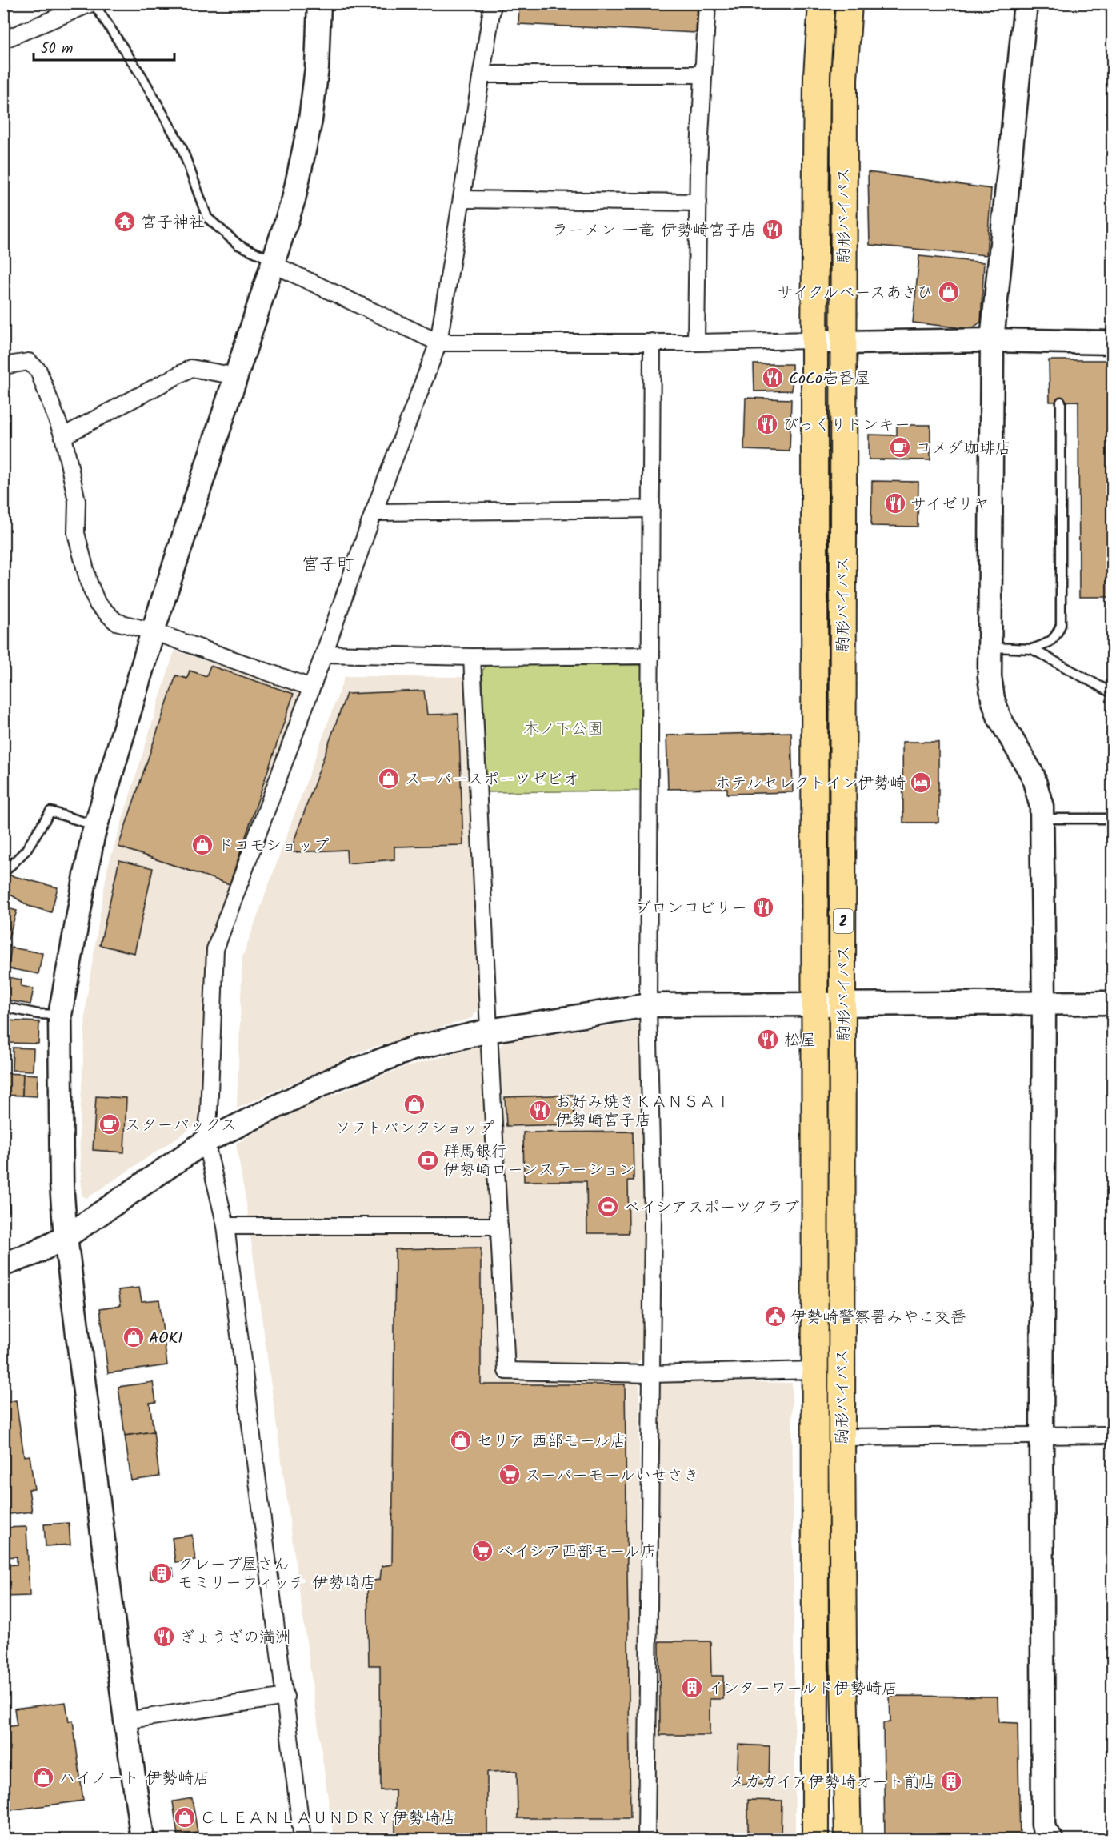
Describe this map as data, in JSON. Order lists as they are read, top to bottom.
{
  "streets": {
    "main road": ["駒形バイパス", "2"]
  },
  "districts": ["宮子町"],
  "parks": ["木ノ下公園"],
  "places": {
    "temple": ["宮子神社"],
    "restaurant": [
      "ラーメン 一竜 伊勢崎宮子店",
      "CoCo壱番屋",
      "びっくりドンキー",
      "サイゼリヤ",
      "ブロンコビリー",
      "松屋",
      "お好み焼きＫＡＮＳＡＩ 伊勢崎宮子店",
      "ぎょうざの満洲"
    ],
    "shop": [
      "サイクルベースあさひ",
      "スーパースポーツゼビオ",
      "ドコモショップ",
      "ソフトバンクショップ",
      "AOKI",
      "セリア 西部モール店",
      "ハイノート 伊勢崎店",
      "ＣＬＥＡＮＬＡＵＮＤＲＹ伊勢崎店"
    ],
    "cafe": ["コメダ珈琲店", "スターバックス"],
    "hotel": ["ホテルセレクトイン伊勢崎"],
    "bank": ["群馬銀行 伊勢崎ローンステーション"],
    "sports": ["ベイシアスポーツクラブ"],
    "public building": ["伊勢崎警察署みやこ交番"],
    "supermarket": ["スーパーモールいせさき", "ベイシア西部モール店"],
    "building": ["クレープ屋さん モミリーウィッチ 伊勢崎店", "インターワールド伊勢崎店", "メガガイア伊勢崎オート前店"]
  },
  "scale_bar": "50 m"
}
